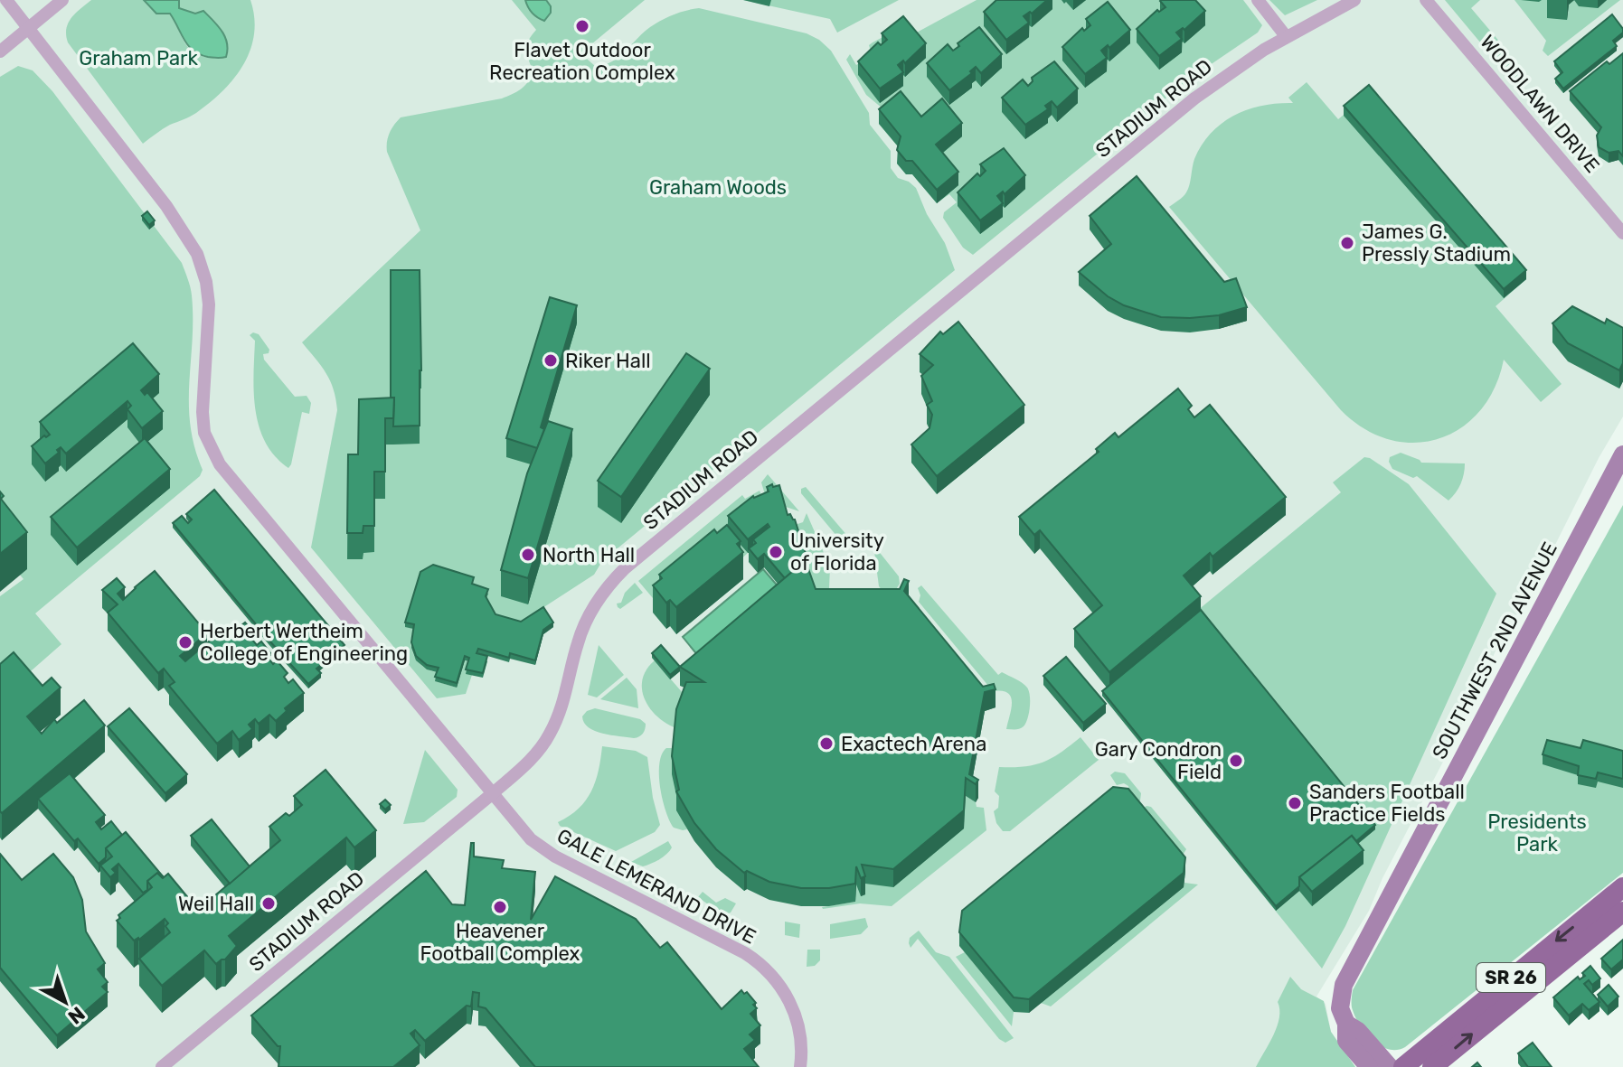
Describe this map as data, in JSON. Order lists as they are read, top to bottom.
{
  "streets": {
    "main road": ["SOUTHWEST 2ND AVENUE", "SR 26"],
    "street": ["WOODLAWN DRIVE", "STADIUM ROAD", "GALE LEMERAND DRIVE"]
  },
  "crossings": [
    ["STADIUM ROAD", "GALE LEMERAND DRIVE"]
  ],
  "parks": ["Graham Park", "Graham Woods", "Presidents Park"],
  "places": [
    "Flavet Outdoor Recreation Complex",
    "James G. Pressly Stadium",
    "Riker Hall",
    "University of Florida",
    "North Hall",
    "Herbert Wertheim College of Engineering",
    "Exactech Arena",
    "Gary Condron Field",
    "Sanders Football Practice Fields",
    "Weil Hall",
    "Heavener Football Complex"
  ],
  "north": "bottom right"
}
